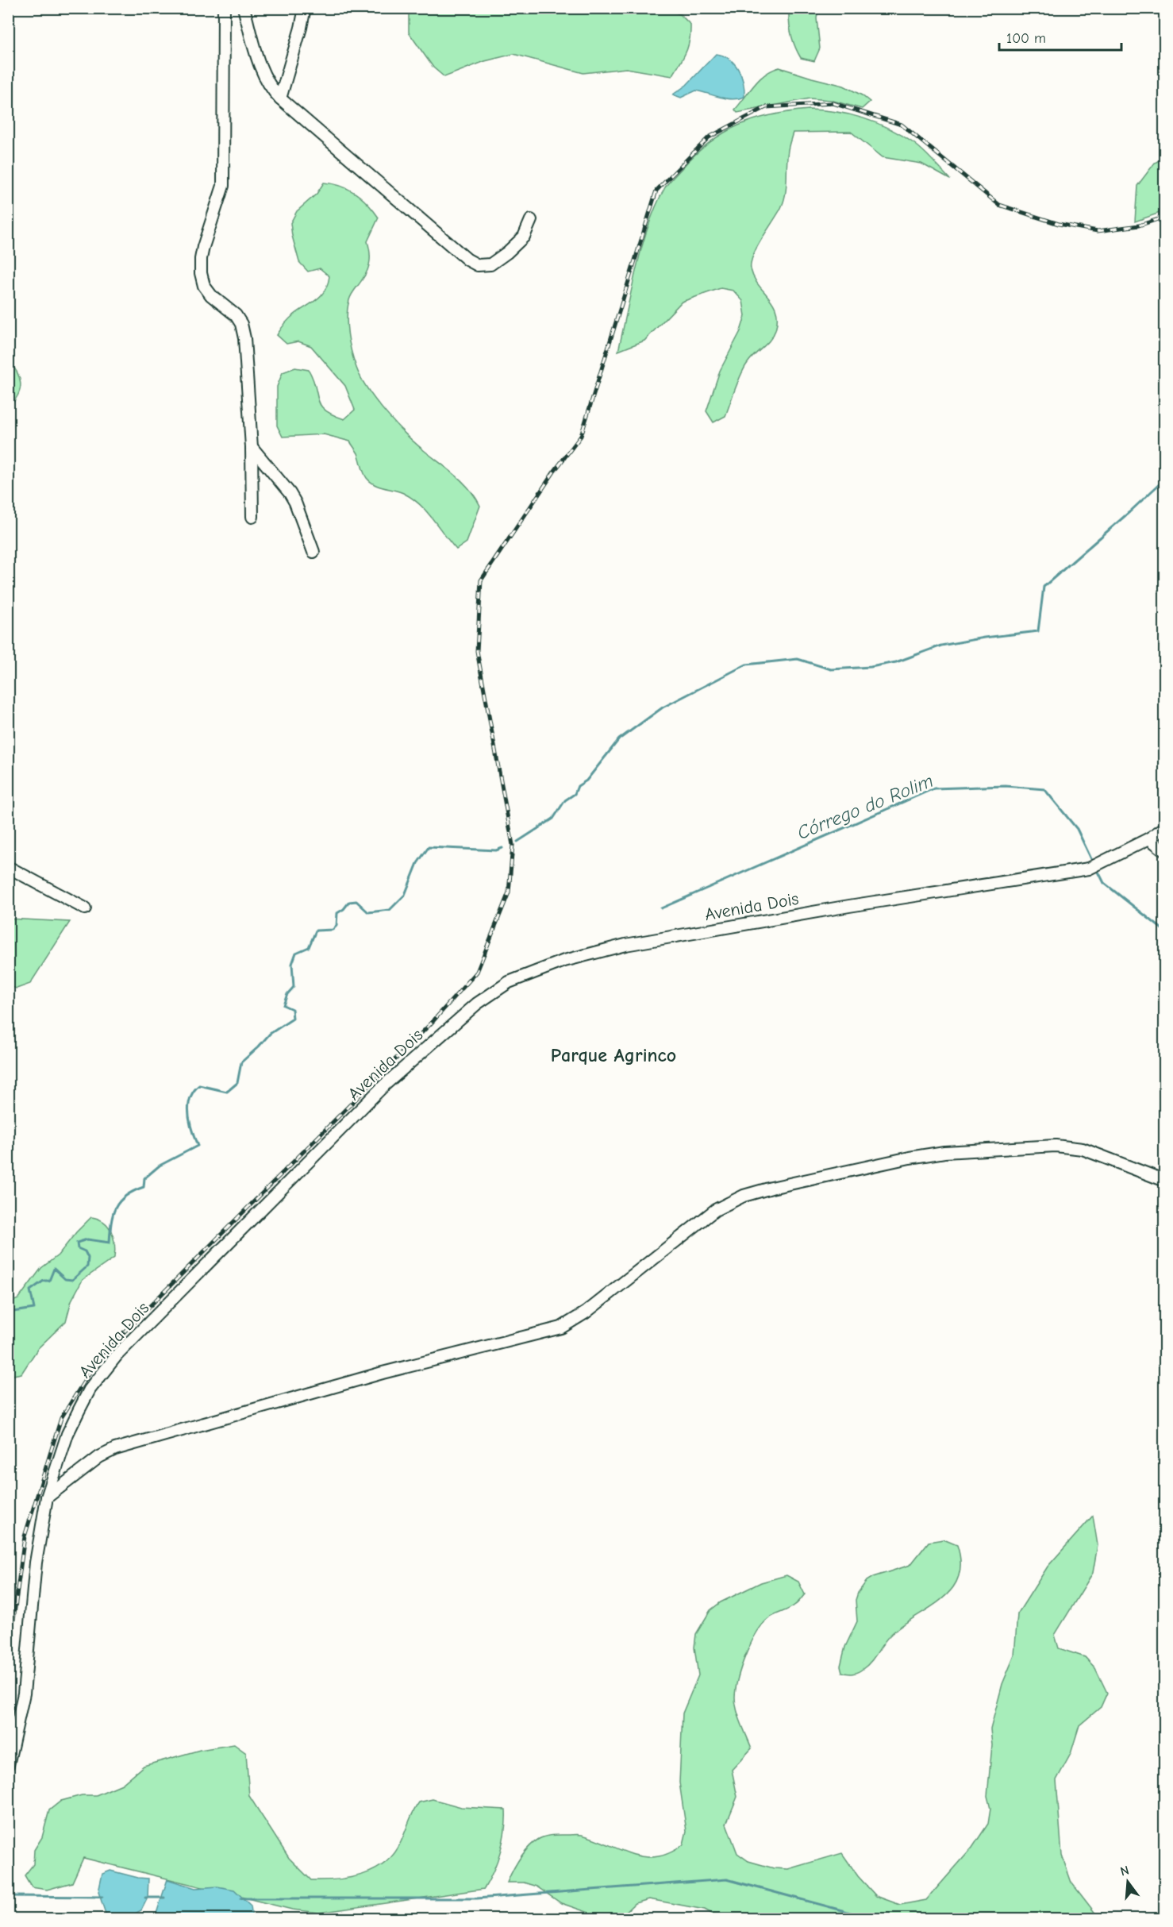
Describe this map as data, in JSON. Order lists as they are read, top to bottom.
{
  "streets": {
    "street": ["Avenida Dois"]
  },
  "districts": ["Parque Agrinco"],
  "water": ["Córrego do Rolim"],
  "scale_bar": "100 m",
  "north": "top"
}
